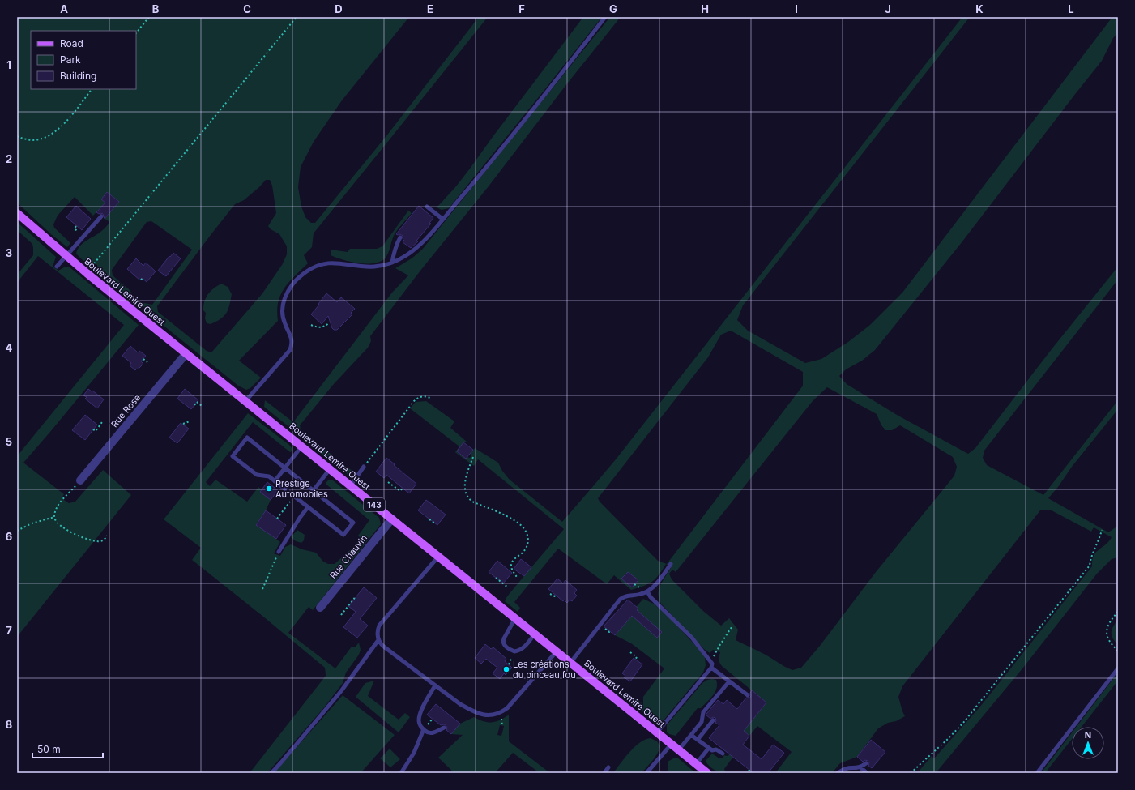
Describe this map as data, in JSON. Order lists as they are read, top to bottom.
{
  "streets": {
    "main road": ["Boulevard Lemire Ouest", "143"],
    "street": ["Rue Rose", "Rue Chauvin"]
  },
  "crossings": [
    ["Boulevard Lemire Ouest", "Rue Rose"],
    ["Boulevard Lemire Ouest", "Rue Chauvin"]
  ],
  "places": ["Prestige Automobiles", "Les créations du pinceau fou"],
  "legend": ["Road", "Park", "Building"],
  "scale_bar": "50 m",
  "north": "top",
  "grid": {
    "columns": [
      "A",
      "B",
      "C",
      "D",
      "E",
      "F",
      "G",
      "H",
      "I",
      "J",
      "K",
      "L"
    ],
    "rows": [
      "1",
      "2",
      "3",
      "4",
      "5",
      "6",
      "7",
      "8"
    ]
  }
}
